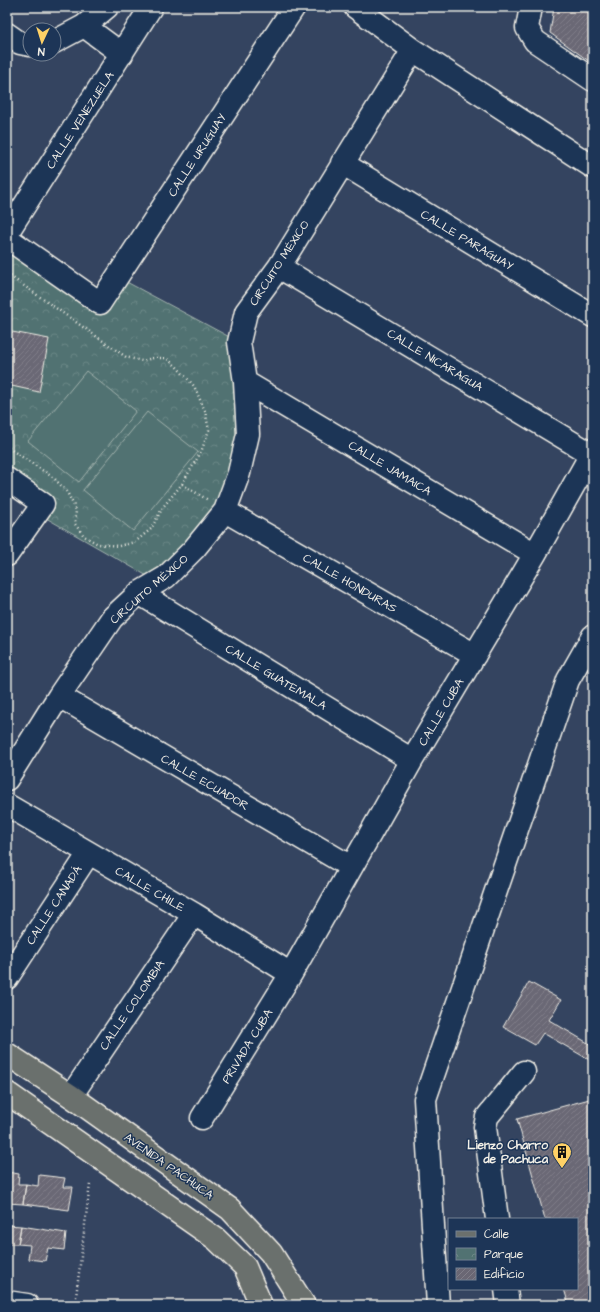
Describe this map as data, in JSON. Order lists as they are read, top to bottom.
{
  "streets": {
    "main road": ["AVENIDA PACHUCA"],
    "street": [
      "CALLE VENEZUELA",
      "CALLE URUGUAY",
      "CALLE PARAGUAY",
      "CIRCUITO MÉXICO",
      "CALLE NICARAGUA",
      "CALLE JAMAICA",
      "CALLE HONDURAS",
      "CALLE GUATEMALA",
      "CALLE CUBA",
      "CALLE ECUADOR",
      "CALLE CHILE",
      "CALLE CANADÁ",
      "CALLE COLOMBIA",
      "PRIVADA CUBA"
    ]
  },
  "crossings": [
    ["CALLE PARAGUAY", "CIRCUITO MÉXICO"],
    ["CIRCUITO MÉXICO", "CALLE NICARAGUA"],
    ["CIRCUITO MÉXICO", "CALLE JAMAICA"],
    ["CIRCUITO MÉXICO", "CALLE HONDURAS"],
    ["CIRCUITO MÉXICO", "CALLE GUATEMALA"],
    ["CIRCUITO MÉXICO", "CALLE ECUADOR"],
    ["CALLE NICARAGUA", "CALLE CUBA"],
    ["CALLE JAMAICA", "CALLE CUBA"],
    ["CALLE HONDURAS", "CALLE CUBA"],
    ["CALLE GUATEMALA", "CALLE CUBA"],
    ["CALLE CUBA", "CALLE ECUADOR"],
    ["CALLE CUBA", "CALLE CHILE"],
    ["CALLE CUBA", "PRIVADA CUBA"],
    ["CALLE CHILE", "CALLE CANADÁ"],
    ["CALLE CHILE", "CALLE COLOMBIA"],
    ["CALLE CHILE", "PRIVADA CUBA"],
    ["CALLE COLOMBIA", "AVENIDA PACHUCA"]
  ],
  "places": {
    "building": ["Lienzo Charro de Pachuca"]
  },
  "legend": ["Calle", "Parque", "Edificio"],
  "north": "bottom"
}
